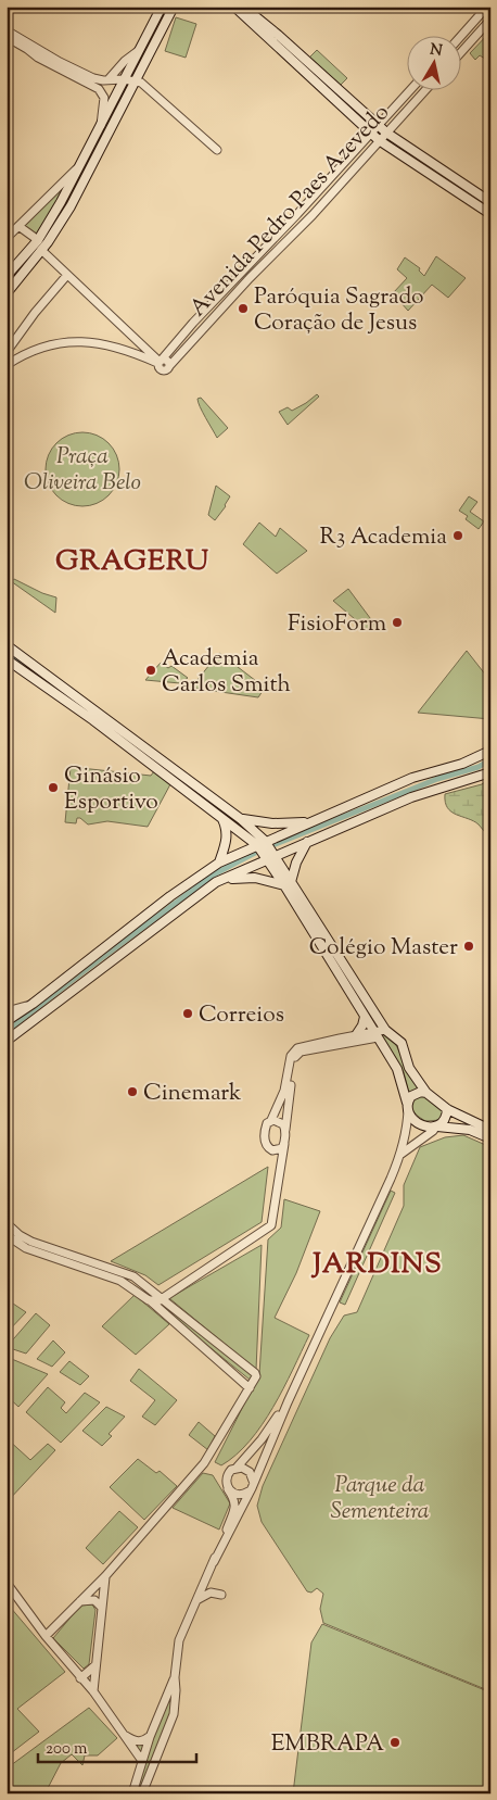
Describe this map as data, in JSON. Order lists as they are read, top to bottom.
{
  "streets": {
    "street": ["Avenida Pedro Paes Azevedo"]
  },
  "districts": ["GRAGERU", "JARDINS"],
  "parks": ["Praça Oliveira Belo", "Parque da Sementeira"],
  "places": [
    "Paróquia Sagrado Coração de Jesus",
    "R3 Academia",
    "FisioForm",
    "Academia Carlos Smith",
    "Ginásio Esportivo",
    "Colégio Master",
    "Correios",
    "Cinemark",
    "EMBRAPA"
  ],
  "scale_bar": "200 m",
  "north": "top"
}
